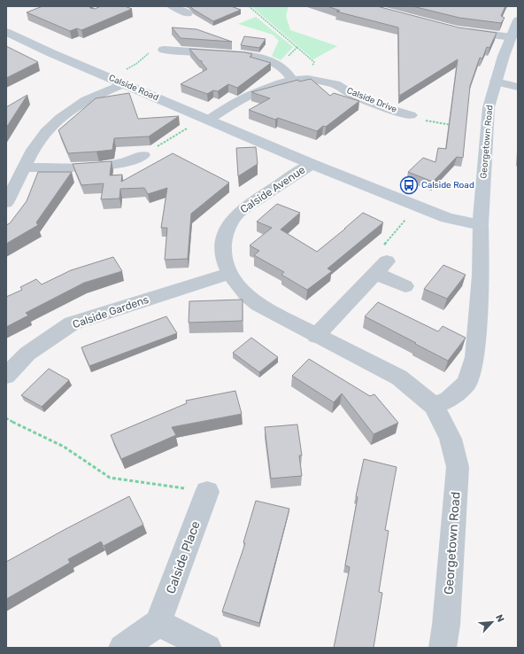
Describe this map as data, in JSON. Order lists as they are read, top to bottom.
{
  "streets": {
    "street": [
      "Calside Road",
      "Calside Drive",
      "Georgetown Road",
      "Calside Avenue",
      "Calside Gardens",
      "Calside Place"
    ]
  },
  "crossings": [
    ["Calside Road", "Calside Drive"],
    ["Calside Road", "Georgetown Road"],
    ["Calside Road", "Calside Avenue"],
    ["Georgetown Road", "Calside Avenue"],
    ["Calside Avenue", "Calside Gardens"]
  ],
  "places": {
    "bus stop": ["Calside Road"]
  },
  "north": "top right"
}
